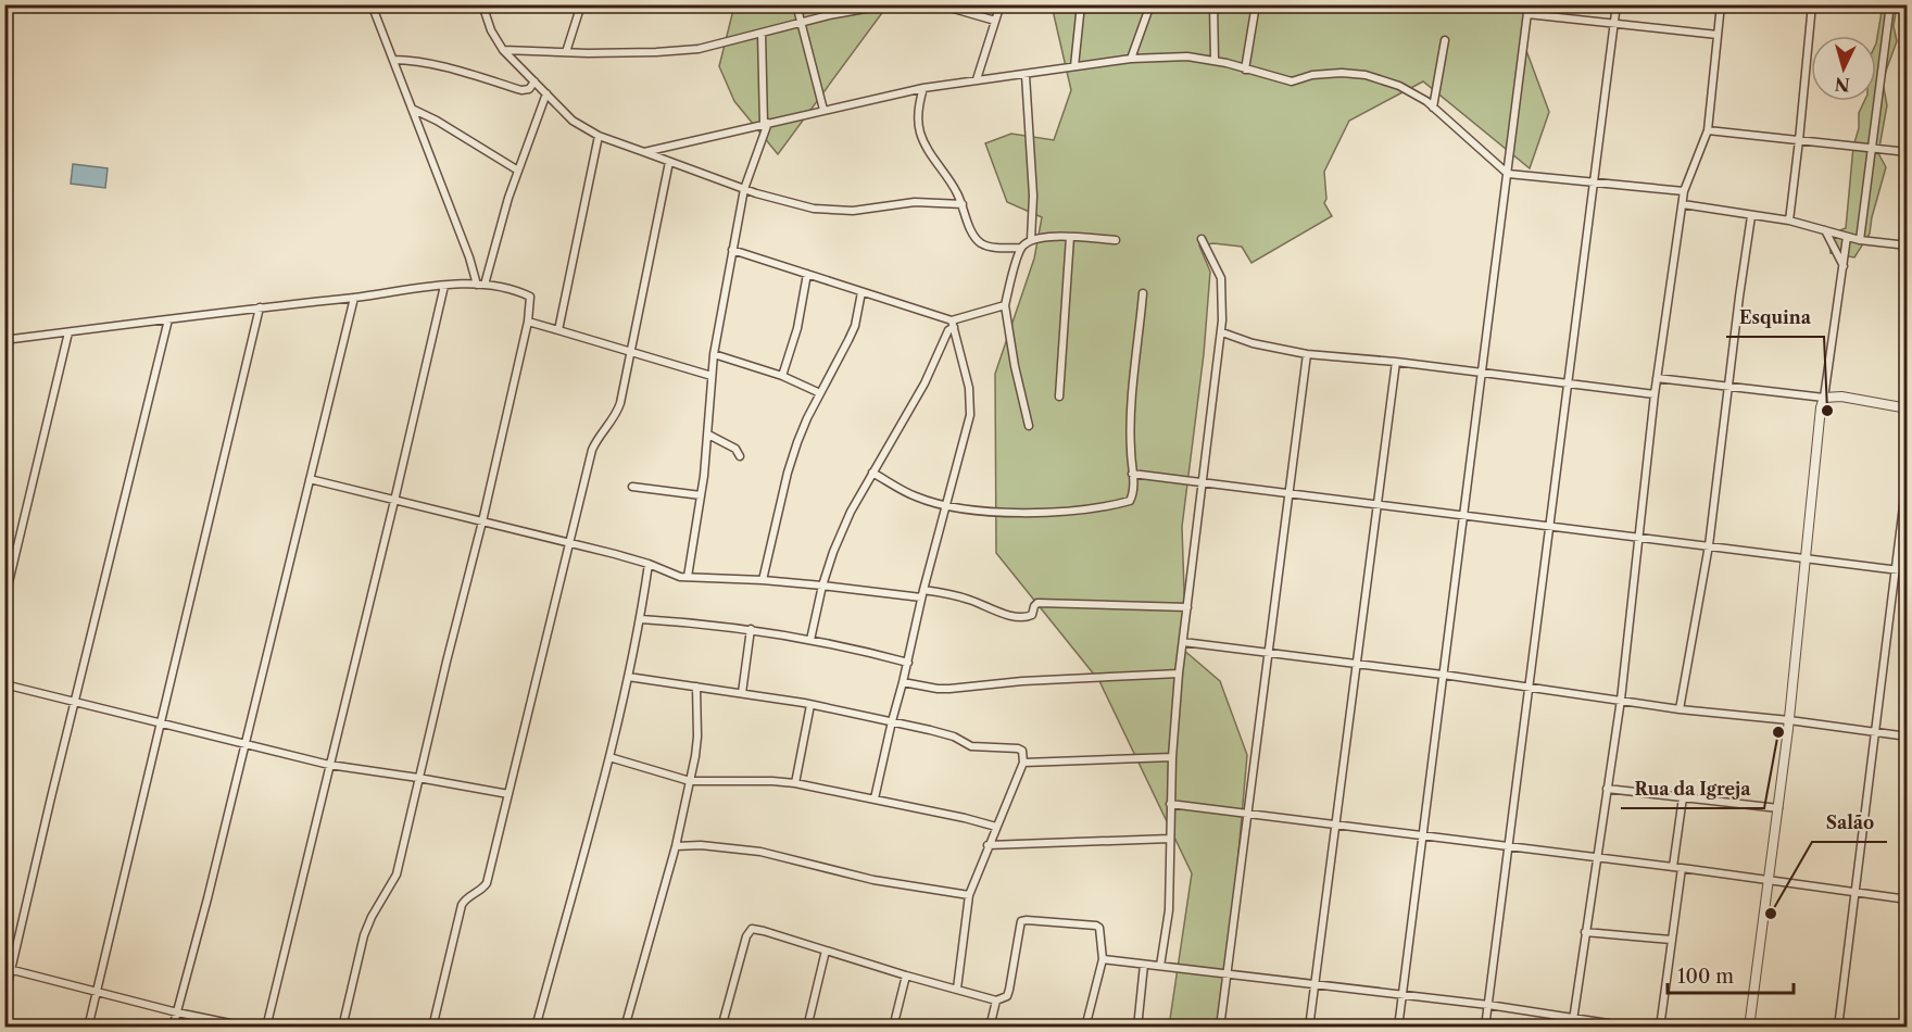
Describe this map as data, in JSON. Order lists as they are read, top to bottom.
{
  "places": ["Esquina", "Rua da Igreja", "Salão"],
  "scale_bar": "100 m",
  "north": "bottom"
}
